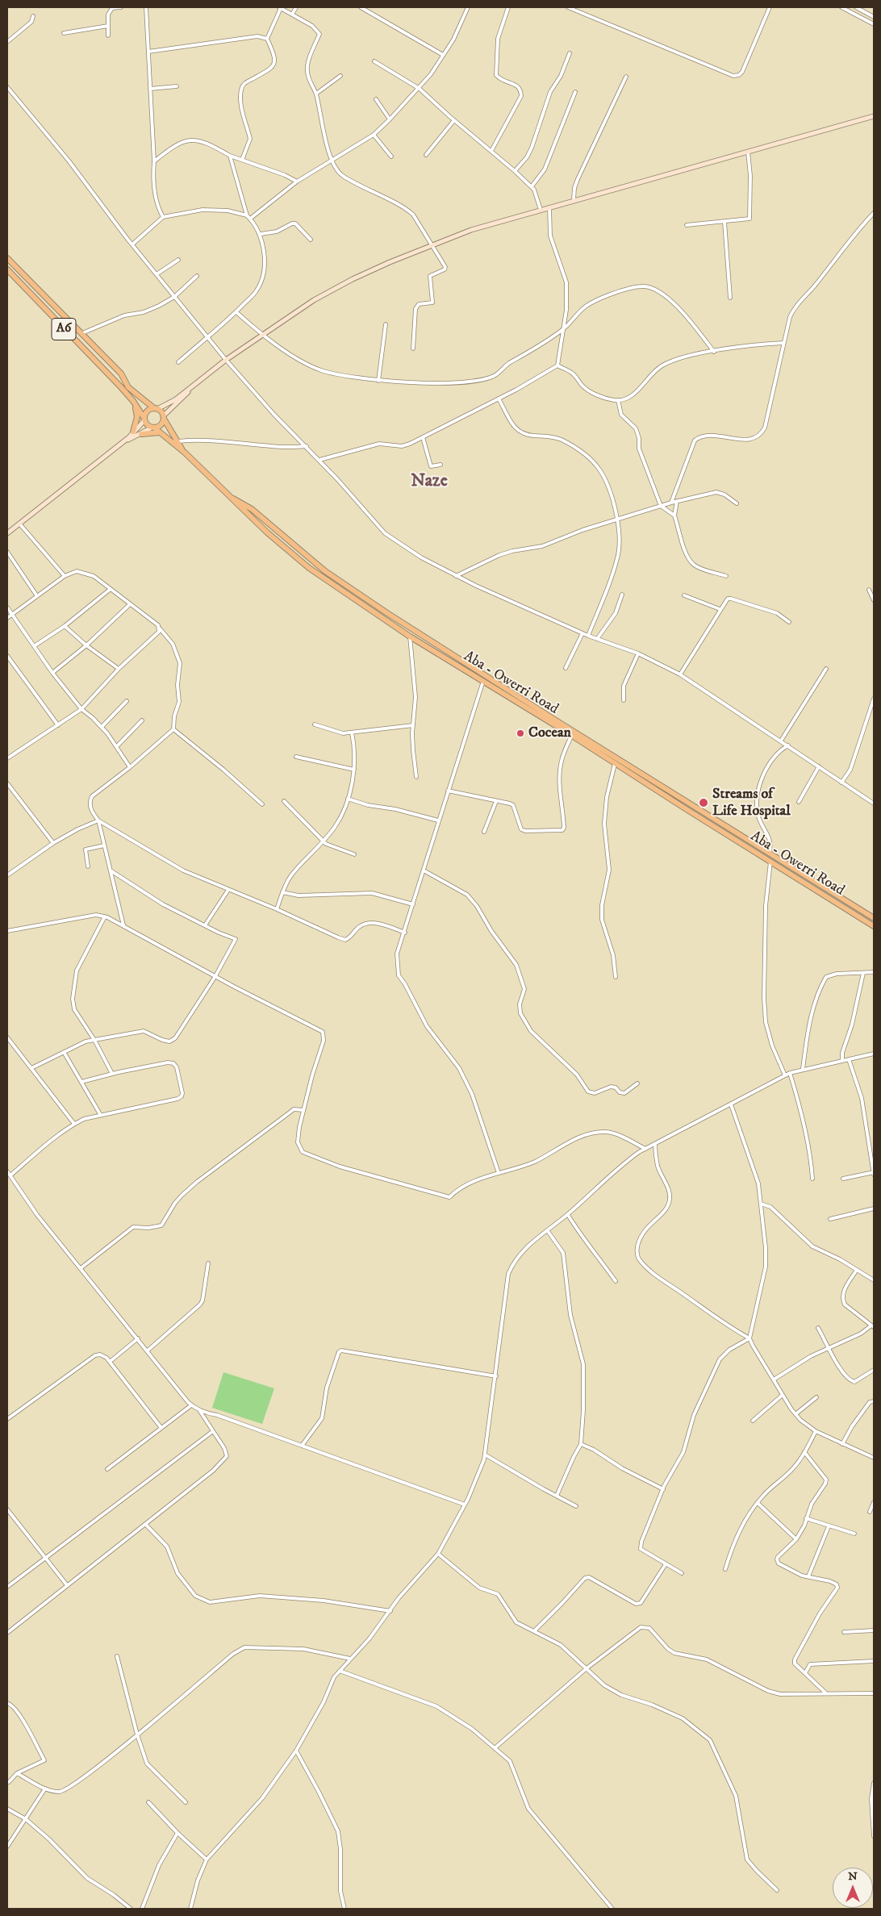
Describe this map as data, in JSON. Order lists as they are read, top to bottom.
{
  "streets": {
    "highway": ["A6", "Aba - Owerri Road"]
  },
  "districts": ["Naze"],
  "places": ["Cocean", "Streams of Life Hospital"],
  "north": "top"
}
